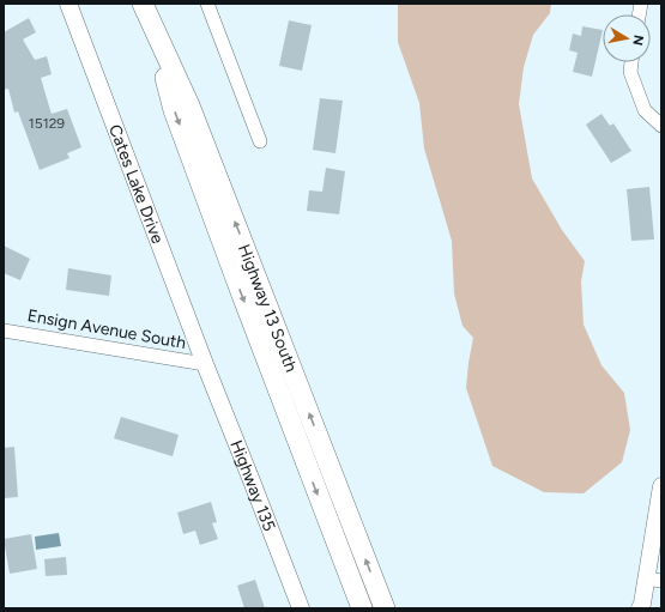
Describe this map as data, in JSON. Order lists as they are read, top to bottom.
{
  "streets": {
    "main road": ["Highway 13 South"],
    "street": ["Cates Lake Drive", "Ensign Avenue South", "Highway 135"]
  },
  "crossings": [
    ["Cates Lake Drive", "Ensign Avenue South"],
    ["Cates Lake Drive", "Highway 135"],
    ["Ensign Avenue South", "Highway 135"]
  ],
  "house_numbers": ["15129"],
  "north": "right"
}
